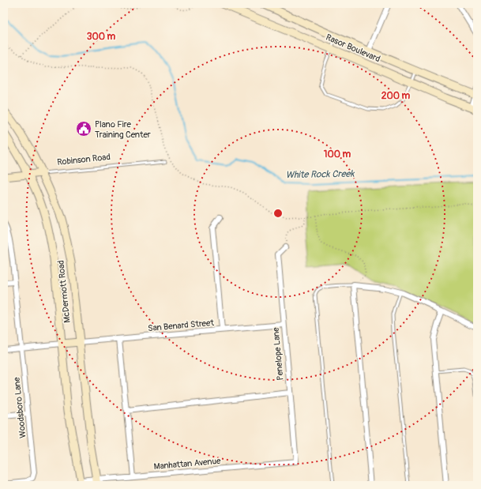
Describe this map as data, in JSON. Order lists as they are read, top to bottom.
{
  "streets": {
    "main road": ["Rasor Boulevard", "Robinson Road", "McDermott Road"],
    "street": [
      "San Benard Street",
      "Penelope Lane",
      "Woodsboro Lane",
      "Manhattan Avenue"
    ]
  },
  "crossings": [
    ["Robinson Road", "McDermott Road"],
    ["McDermott Road", "San Benard Street"],
    ["McDermott Road", "Manhattan Avenue"],
    ["San Benard Street", "Penelope Lane"],
    ["Penelope Lane", "Manhattan Avenue"]
  ],
  "water": ["White Rock Creek"],
  "places": {
    "public building": ["Plano Fire Training Center"]
  },
  "rings": ["300 m", "200 m", "100 m"]
}
